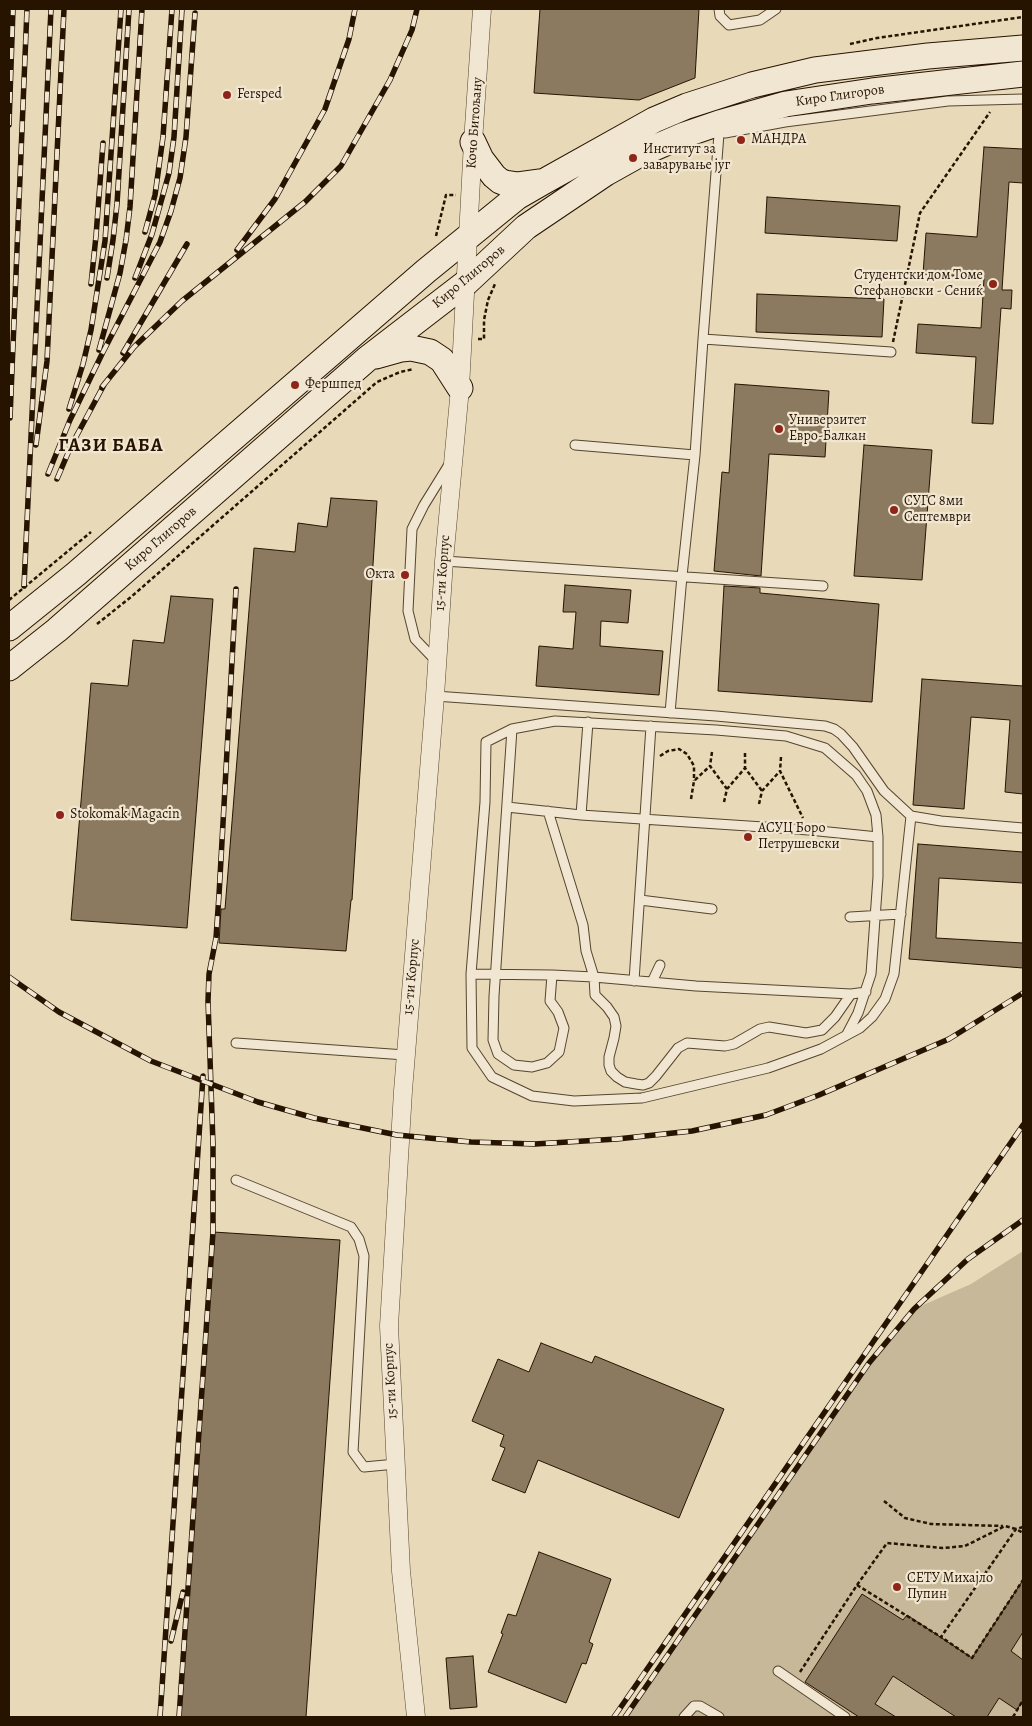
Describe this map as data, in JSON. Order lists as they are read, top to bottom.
{
  "streets": {
    "street": ["Киро Глигоров", "Кочо Битољану", "15-ти Корпус"]
  },
  "crossings": [
    ["Киро Глигоров", "Кочо Битољану"],
    ["Киро Глигоров", "15-ти Корпус"],
    ["Кочо Битољану", "15-ти Корпус"]
  ],
  "districts": ["ГАЗИ БАБА"],
  "places": [
    "Fersped",
    "МАНДРА",
    "Институт за заварување југ",
    "Студентски дом Томе Стефановски - Сениќ",
    "Фершпед",
    "Универзитет Евро-Балкан",
    "СУГС 8ми Септември",
    "Окта",
    "Stokomak Magacin",
    "АСУЦ Боро Петрушевски",
    "СЕТУ Михајло Пупин"
  ]
}
